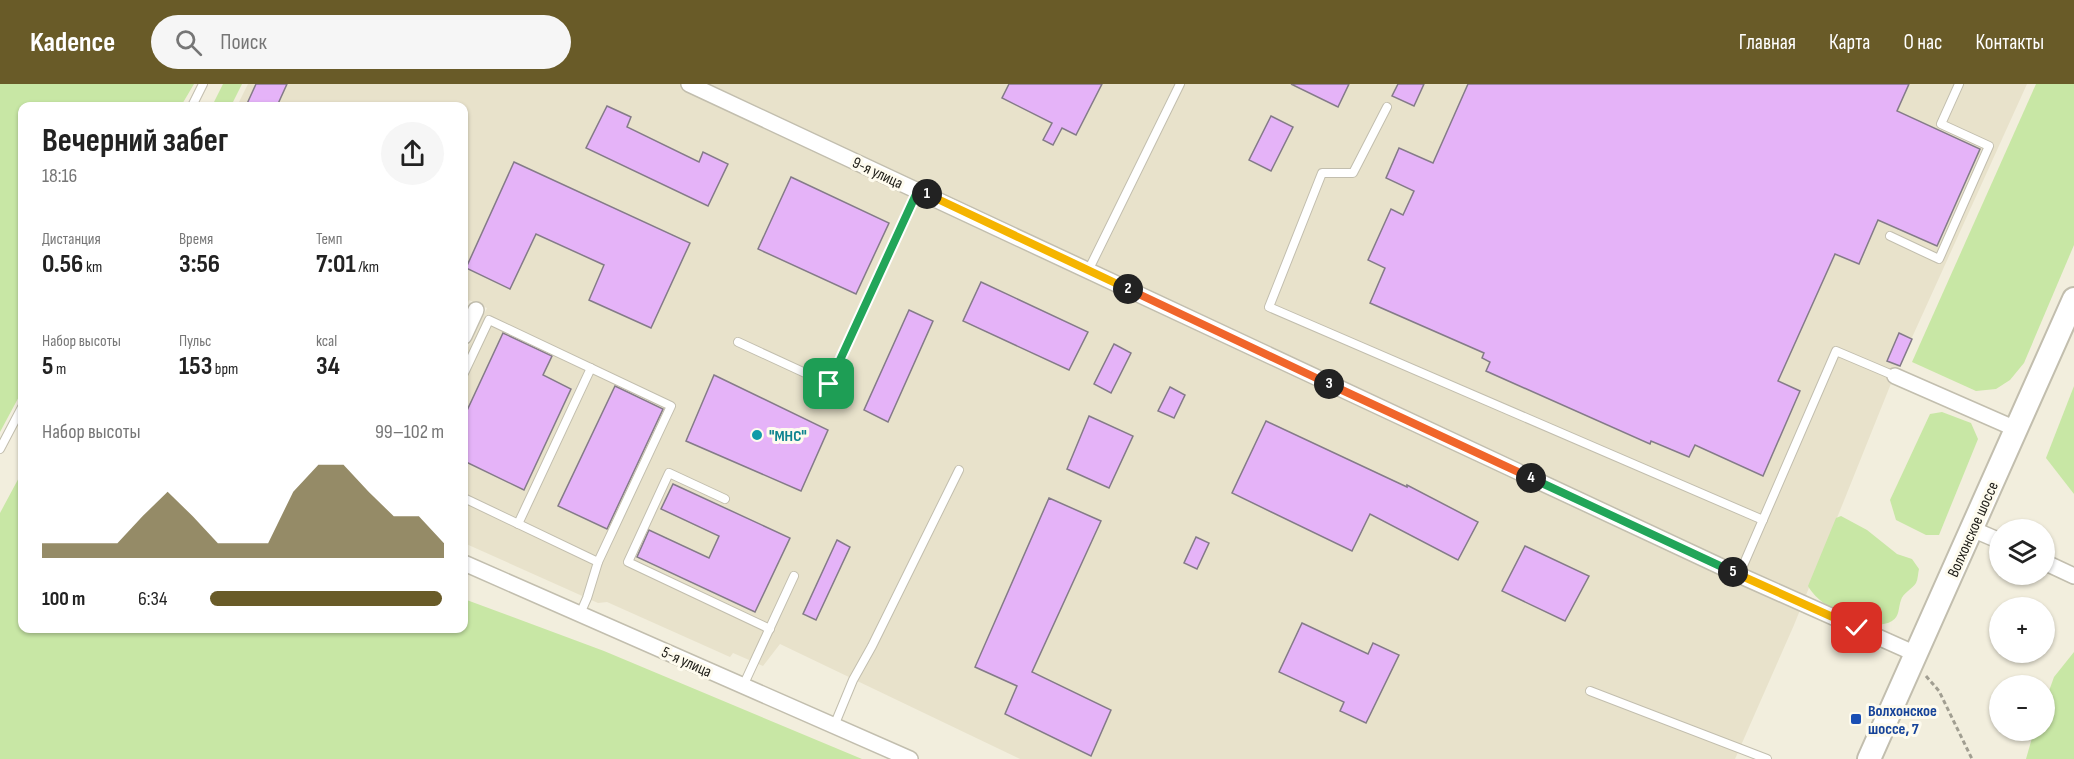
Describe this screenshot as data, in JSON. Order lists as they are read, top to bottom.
{
  "streets": {
    "main road": ["Волхонское шоссе"],
    "street": ["9-я улица", "5-я улица"]
  },
  "crossings": [
    ["9-я улица", "Волхонское шоссе"]
  ],
  "places": {
    "other": ["\"МНС\""],
    "transit": ["Волхонское шоссе, 7"]
  },
  "page": {
    "header": "Kadence",
    "search": "Поиск",
    "nav": [
      "Главная",
      "Карта",
      "О нас",
      "Контакты"
    ],
    "heading": ["Вечерний забег", "18:16"],
    "pins": [
      "1",
      "2",
      "3",
      "4",
      "5"
    ],
    "stats": [
      ["Дистанция", "0.56 km"],
      ["Время", "3:56"],
      ["Темп", "7:01 /km"],
      ["Набор высоты", "5 m"],
      ["Пульс", "153 bpm"],
      ["kcal", "34"]
    ],
    "chart": ["Набор высоты", "99–102 m"],
    "map_buttons": ["+", "−"],
    "list": [
      {
        "name": "100 m",
        "note": "6:34"
      }
    ]
  }
}
